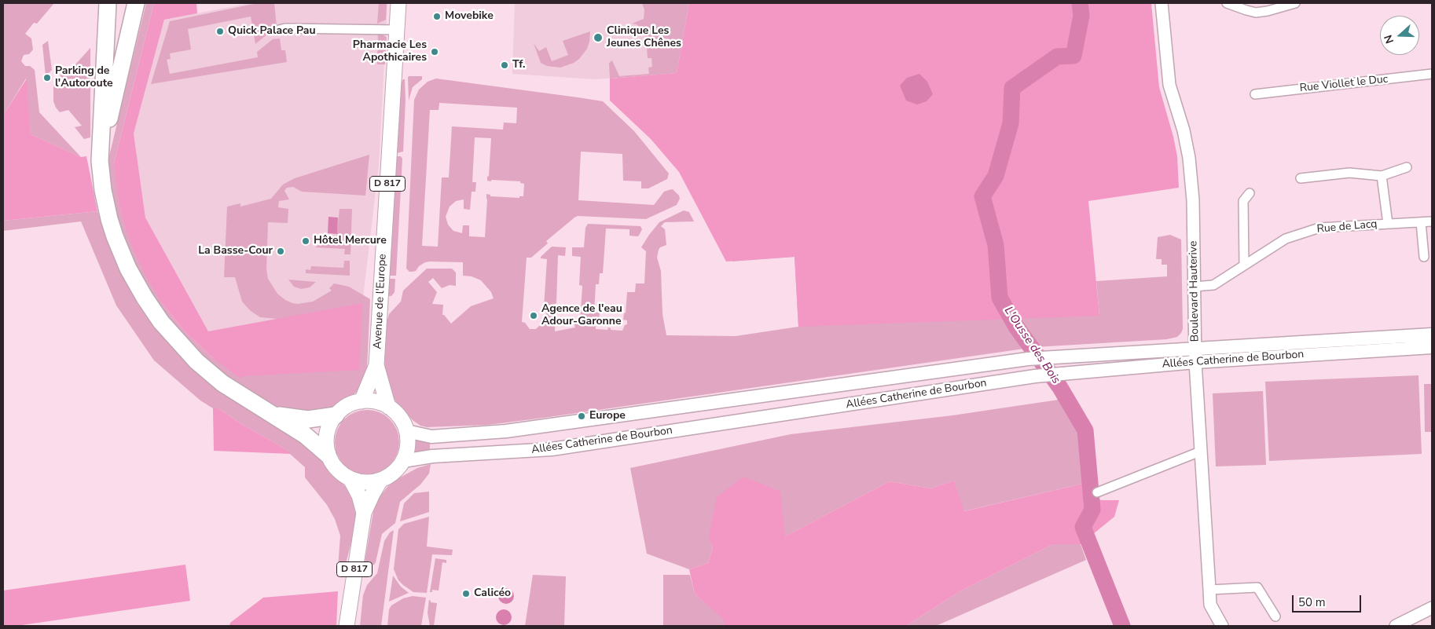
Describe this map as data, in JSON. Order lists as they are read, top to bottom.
{
  "streets": {
    "main road": ["D 817", "Avenue de l'Europe", "Allées Catherine de Bourbon"],
    "street": ["Rue Viollet le Duc", "Rue de Lacq", "Boulevard Hauterive"]
  },
  "crossings": [
    ["D 817", "Avenue de l'Europe"],
    ["D 817", "Allées Catherine de Bourbon"],
    ["Rue de Lacq", "Boulevard Hauterive"],
    ["Boulevard Hauterive", "Allées Catherine de Bourbon"],
    ["Avenue de l'Europe", "Allées Catherine de Bourbon"]
  ],
  "water": ["L'Ousse des Bois"],
  "places": [
    "Movebike",
    "Quick Palace Pau",
    "Clinique Les Jeunes Chênes",
    "Pharmacie Les Apothicaires",
    "Tf.",
    "Parking de l'Autoroute",
    "Hôtel Mercure",
    "La Basse-Cour",
    "Agence de l'eau Adour-Garonne",
    "Europe",
    "Calicéo"
  ],
  "scale_bar": "50 m",
  "north": "left"
}
